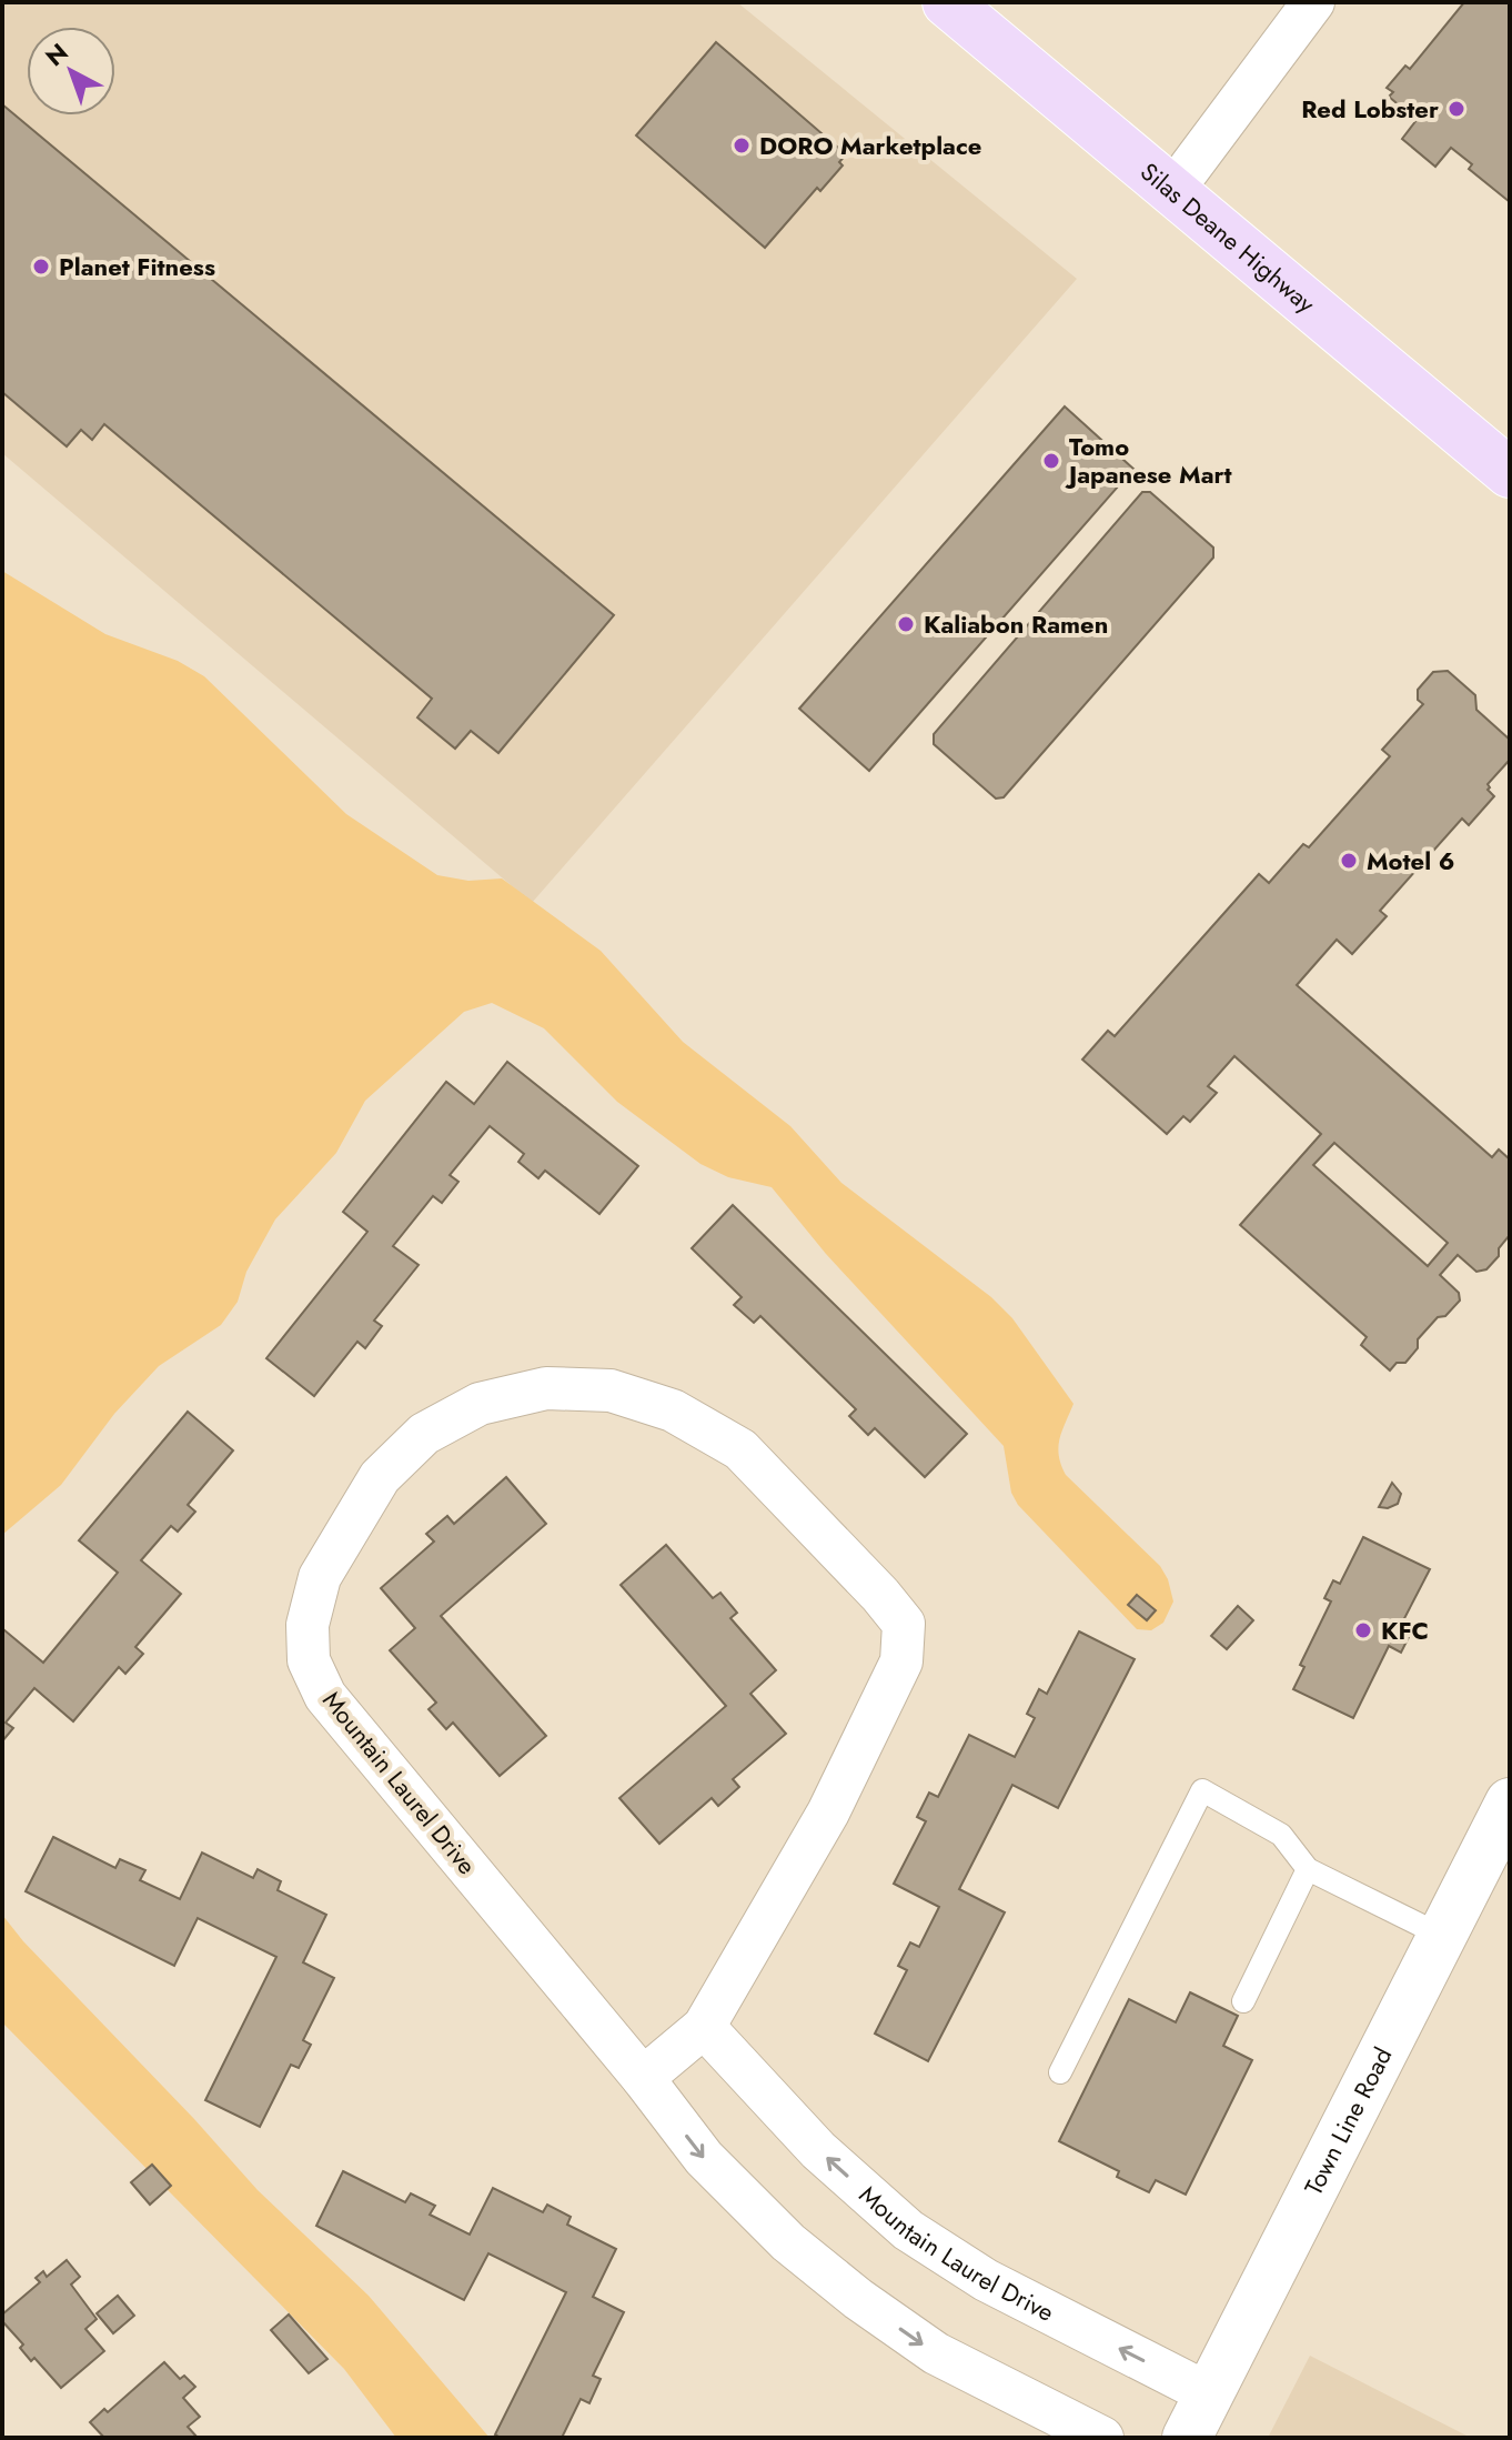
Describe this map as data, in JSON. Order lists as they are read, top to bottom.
{
  "streets": {
    "main road": ["Silas Deane Highway"],
    "street": ["Mountain Laurel Drive", "Town Line Road"]
  },
  "crossings": [
    ["Mountain Laurel Drive", "Town Line Road"]
  ],
  "places": [
    "Red Lobster",
    "DORO Marketplace",
    "Planet Fitness",
    "Tomo Japanese Mart",
    "Kaliabon Ramen",
    "Motel 6",
    "KFC"
  ],
  "north": "top left"
}
